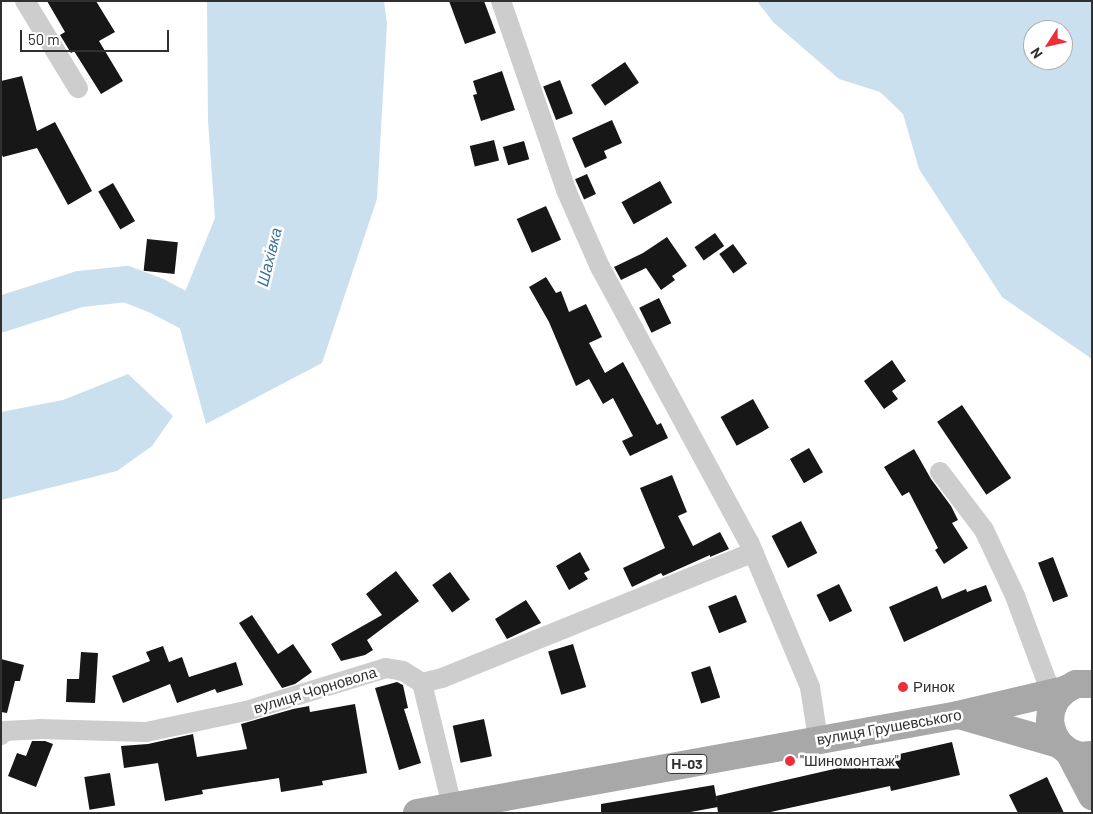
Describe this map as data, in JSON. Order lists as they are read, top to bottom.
{
  "streets": {
    "main road": ["вулиця Грушевського", "Н-03"],
    "street": ["вулиця Чорновола"]
  },
  "crossings": [
    ["вулиця Грушевського", "Н-03"]
  ],
  "water": ["Шахівка"],
  "places": ["Ринок", "\"Шиномонтаж\""],
  "scale_bar": "50 m",
  "north": "bottom left"
}
